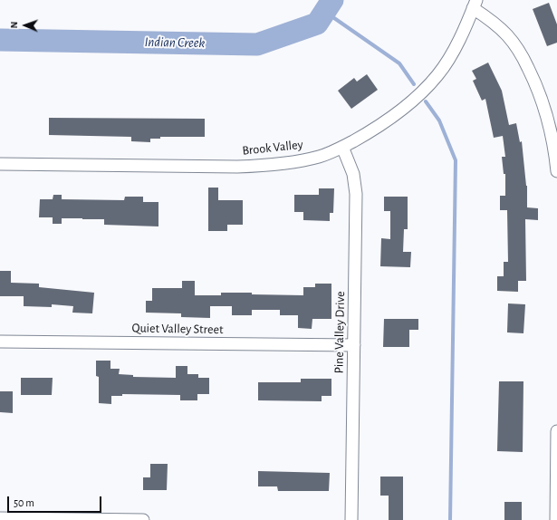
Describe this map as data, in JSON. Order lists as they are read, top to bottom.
{
  "streets": {
    "street": ["Brook Valley", "Quiet Valley Street", "Pine Valley Drive"]
  },
  "crossings": [
    ["Brook Valley", "Pine Valley Drive"],
    ["Quiet Valley Street", "Pine Valley Drive"]
  ],
  "water": ["Indian Creek"],
  "scale_bar": "50 m",
  "north": "left"
}
